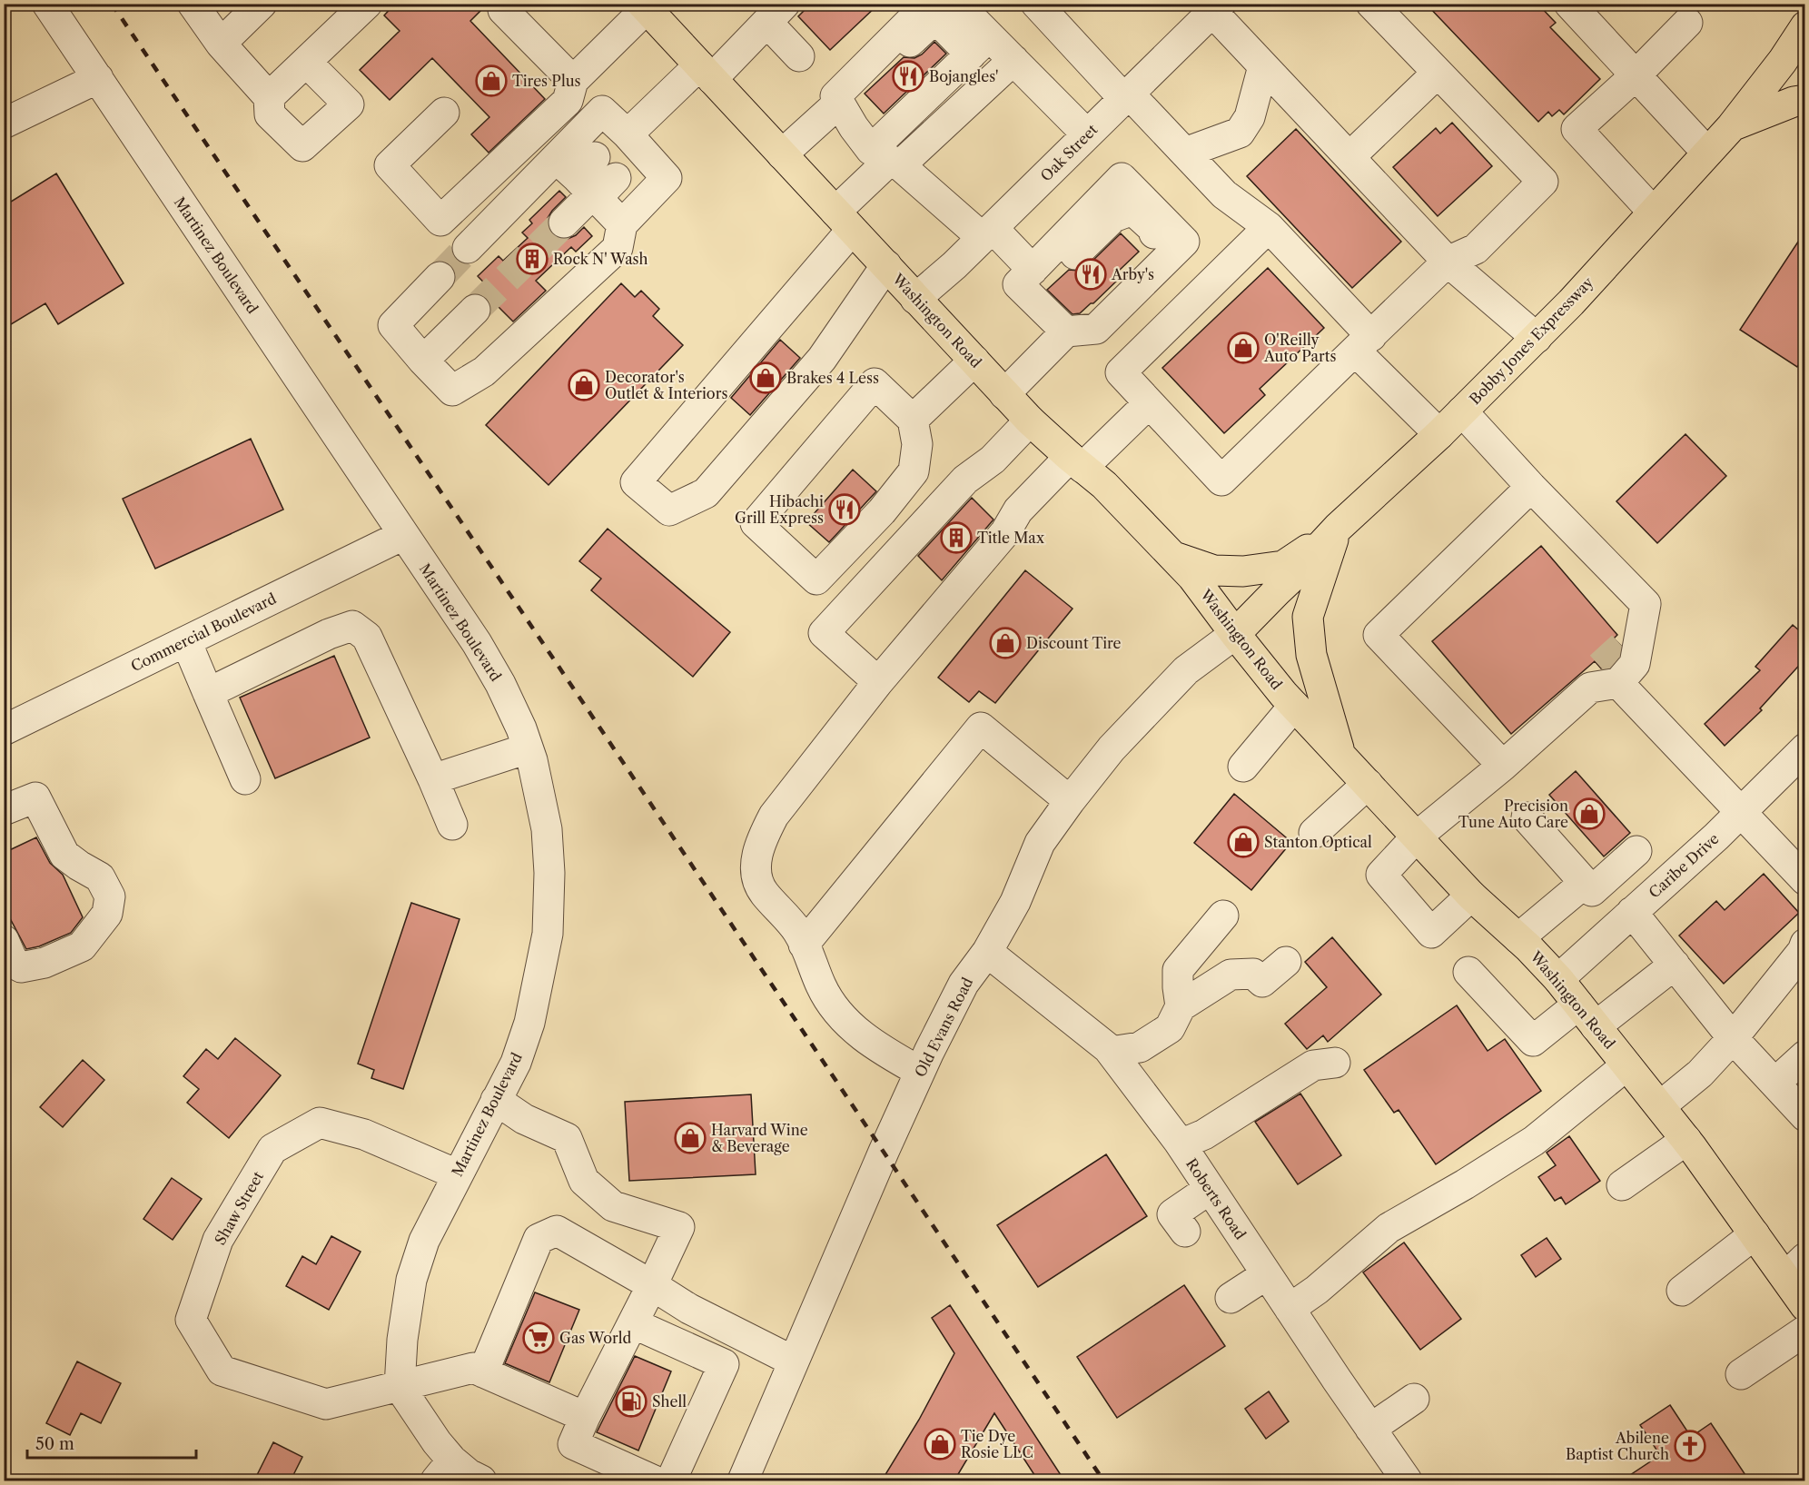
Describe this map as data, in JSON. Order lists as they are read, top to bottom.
{
  "streets": {
    "main road": ["Washington Road", "Bobby Jones Expressway"],
    "street": [
      "Oak Street",
      "Martinez Boulevard",
      "Commercial Boulevard",
      "Caribe Drive",
      "Old Evans Road",
      "Roberts Road",
      "Shaw Street"
    ]
  },
  "crossings": [
    ["Oak Street", "Washington Road"],
    ["Martinez Boulevard", "Commercial Boulevard"],
    ["Martinez Boulevard", "Shaw Street"],
    ["Washington Road", "Bobby Jones Expressway"],
    ["Washington Road", "Caribe Drive"],
    ["Washington Road", "Old Evans Road"],
    ["Bobby Jones Expressway", "Old Evans Road"],
    ["Old Evans Road", "Roberts Road"]
  ],
  "places": {
    "restaurant": ["Bojangles'", "Arby's", "Hibachi Grill Express"],
    "shop": [
      "Tires Plus",
      "O'Reilly Auto Parts",
      "Brakes 4 Less",
      "Decorator's Outlet & Interiors",
      "Discount Tire",
      "Precision Tune Auto Care",
      "Stanton Optical",
      "Harvard Wine & Beverage",
      "Tie Dye Rosie LLC"
    ],
    "building": ["Rock N' Wash", "Title Max"],
    "supermarket": ["Gas World"],
    "fuel station": ["Shell"],
    "church": ["Abilene Baptist Church"]
  },
  "scale_bar": "50 m"
}
